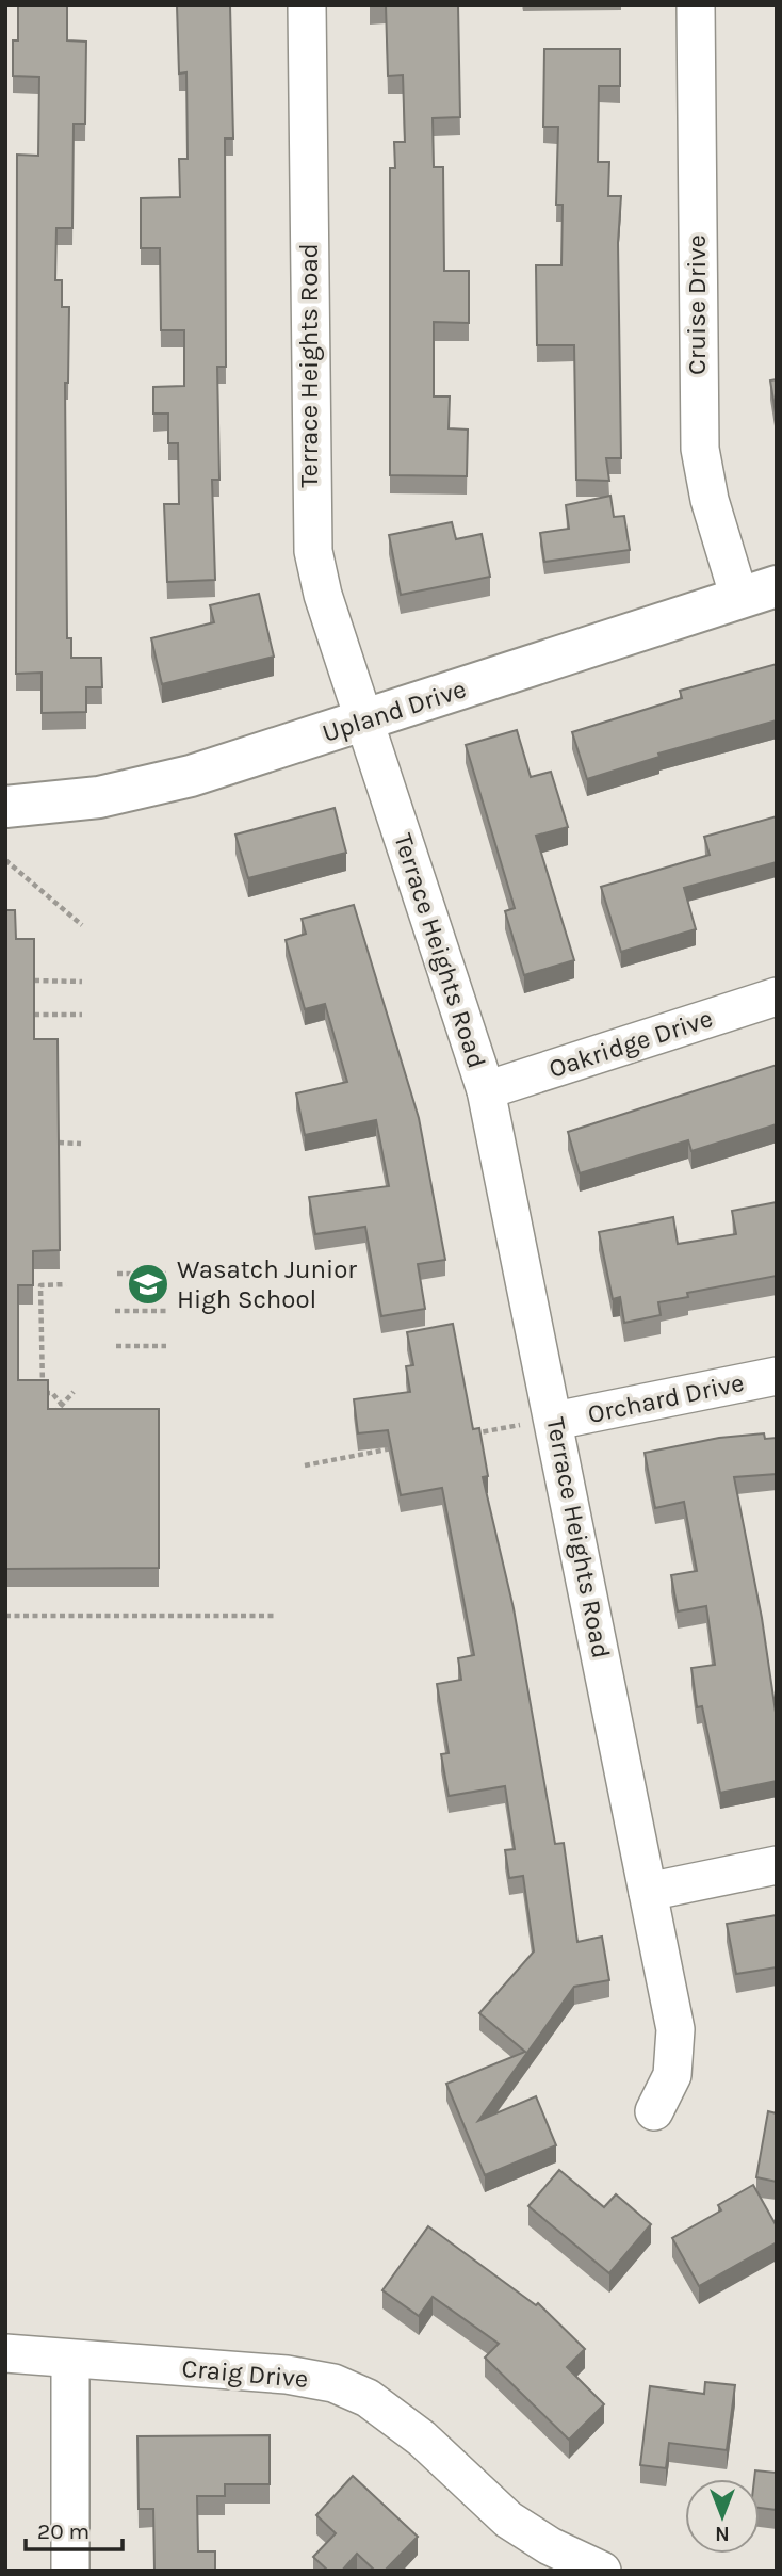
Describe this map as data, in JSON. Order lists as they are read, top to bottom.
{
  "streets": {
    "street": [
      "Cruise Drive",
      "Terrace Heights Road",
      "Upland Drive",
      "Oakridge Drive",
      "Orchard Drive",
      "Craig Drive"
    ]
  },
  "crossings": [
    ["Cruise Drive", "Upland Drive"],
    ["Terrace Heights Road", "Upland Drive"],
    ["Terrace Heights Road", "Oakridge Drive"],
    ["Terrace Heights Road", "Orchard Drive"]
  ],
  "places": {
    "school or university": ["Wasatch Junior High School"]
  },
  "scale_bar": "20 m",
  "north": "bottom"
}
